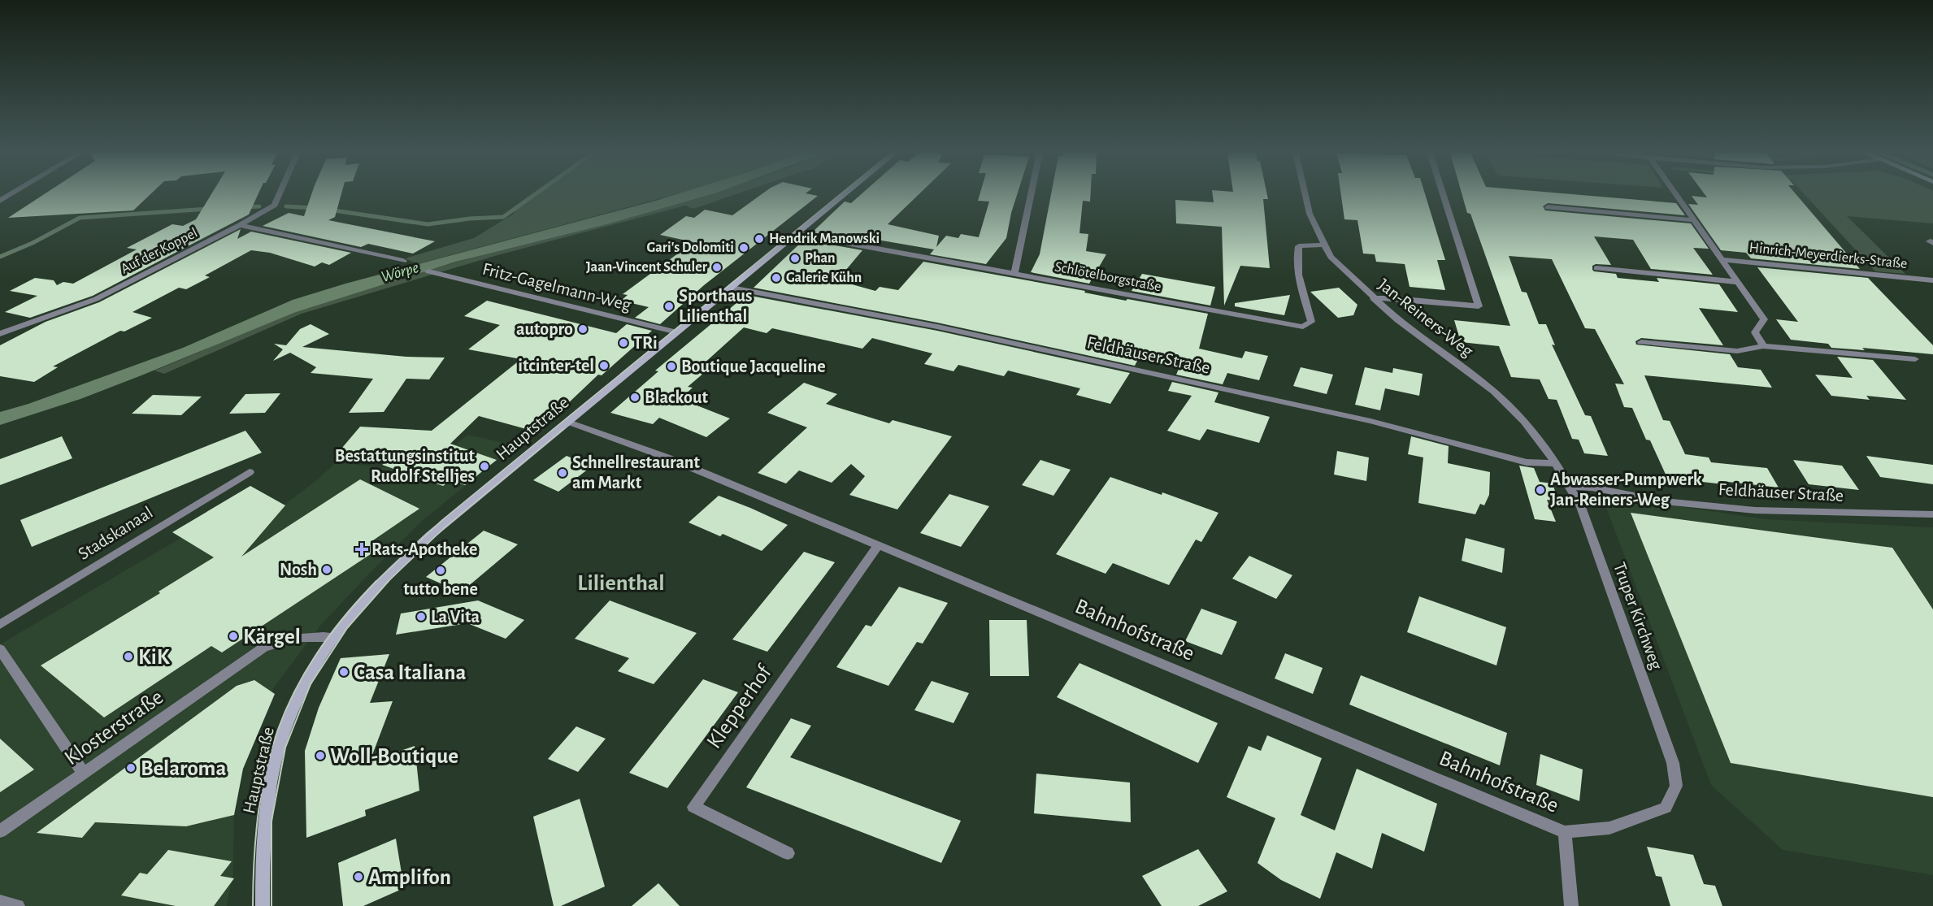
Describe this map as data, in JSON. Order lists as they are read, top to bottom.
{
  "streets": {
    "street": [
      "Auf der Koppel",
      "Hinrich-Meyerdierks-Straße",
      "Schlötelborgstraße",
      "Fritz-Gagelmann-Weg",
      "Jan-Reiners-Weg",
      "Feldhäuser Straße",
      "Hauptstraße",
      "Stadskanaal",
      "Truper Kirchweg",
      "Bahnhofstraße",
      "Klepperhof",
      "Klosterstraße"
    ]
  },
  "crossings": [
    ["Schlötelborgstraße", "Jan-Reiners-Weg"],
    ["Schlötelborgstraße", "Hauptstraße"],
    ["Fritz-Gagelmann-Weg", "Hauptstraße"],
    ["Jan-Reiners-Weg", "Feldhäuser Straße"],
    ["Jan-Reiners-Weg", "Truper Kirchweg"],
    ["Feldhäuser Straße", "Hauptstraße"],
    ["Feldhäuser Straße", "Truper Kirchweg"],
    ["Hauptstraße", "Bahnhofstraße"],
    ["Hauptstraße", "Klosterstraße"],
    ["Truper Kirchweg", "Bahnhofstraße"],
    ["Bahnhofstraße", "Klepperhof"]
  ],
  "districts": ["Lilienthal"],
  "water": ["Wörpe"],
  "places": {
    "other": [
      "Hendrik Manowski",
      "Gari's Dolomiti",
      "Phan",
      "Jaan-Vincent Schuler",
      "Galerie Kühn",
      "Sporthaus Lilienthal",
      "autopro",
      "TRi",
      "itcinter-tel",
      "Boutique Jacqueline",
      "Blackout",
      "Bestattungsinstitut Rudolf Stelljes",
      "Schnellrestaurant am Markt",
      "Abwasser-Pumpwerk Jan-Reiners-Weg",
      "Nosh",
      "tutto bene",
      "La Vita",
      "Kärgel",
      "KiK",
      "Casa Italiana",
      "Woll-Boutique",
      "Belaroma",
      "Amplifon"
    ],
    "health": ["Rats-Apotheke"]
  }
}
